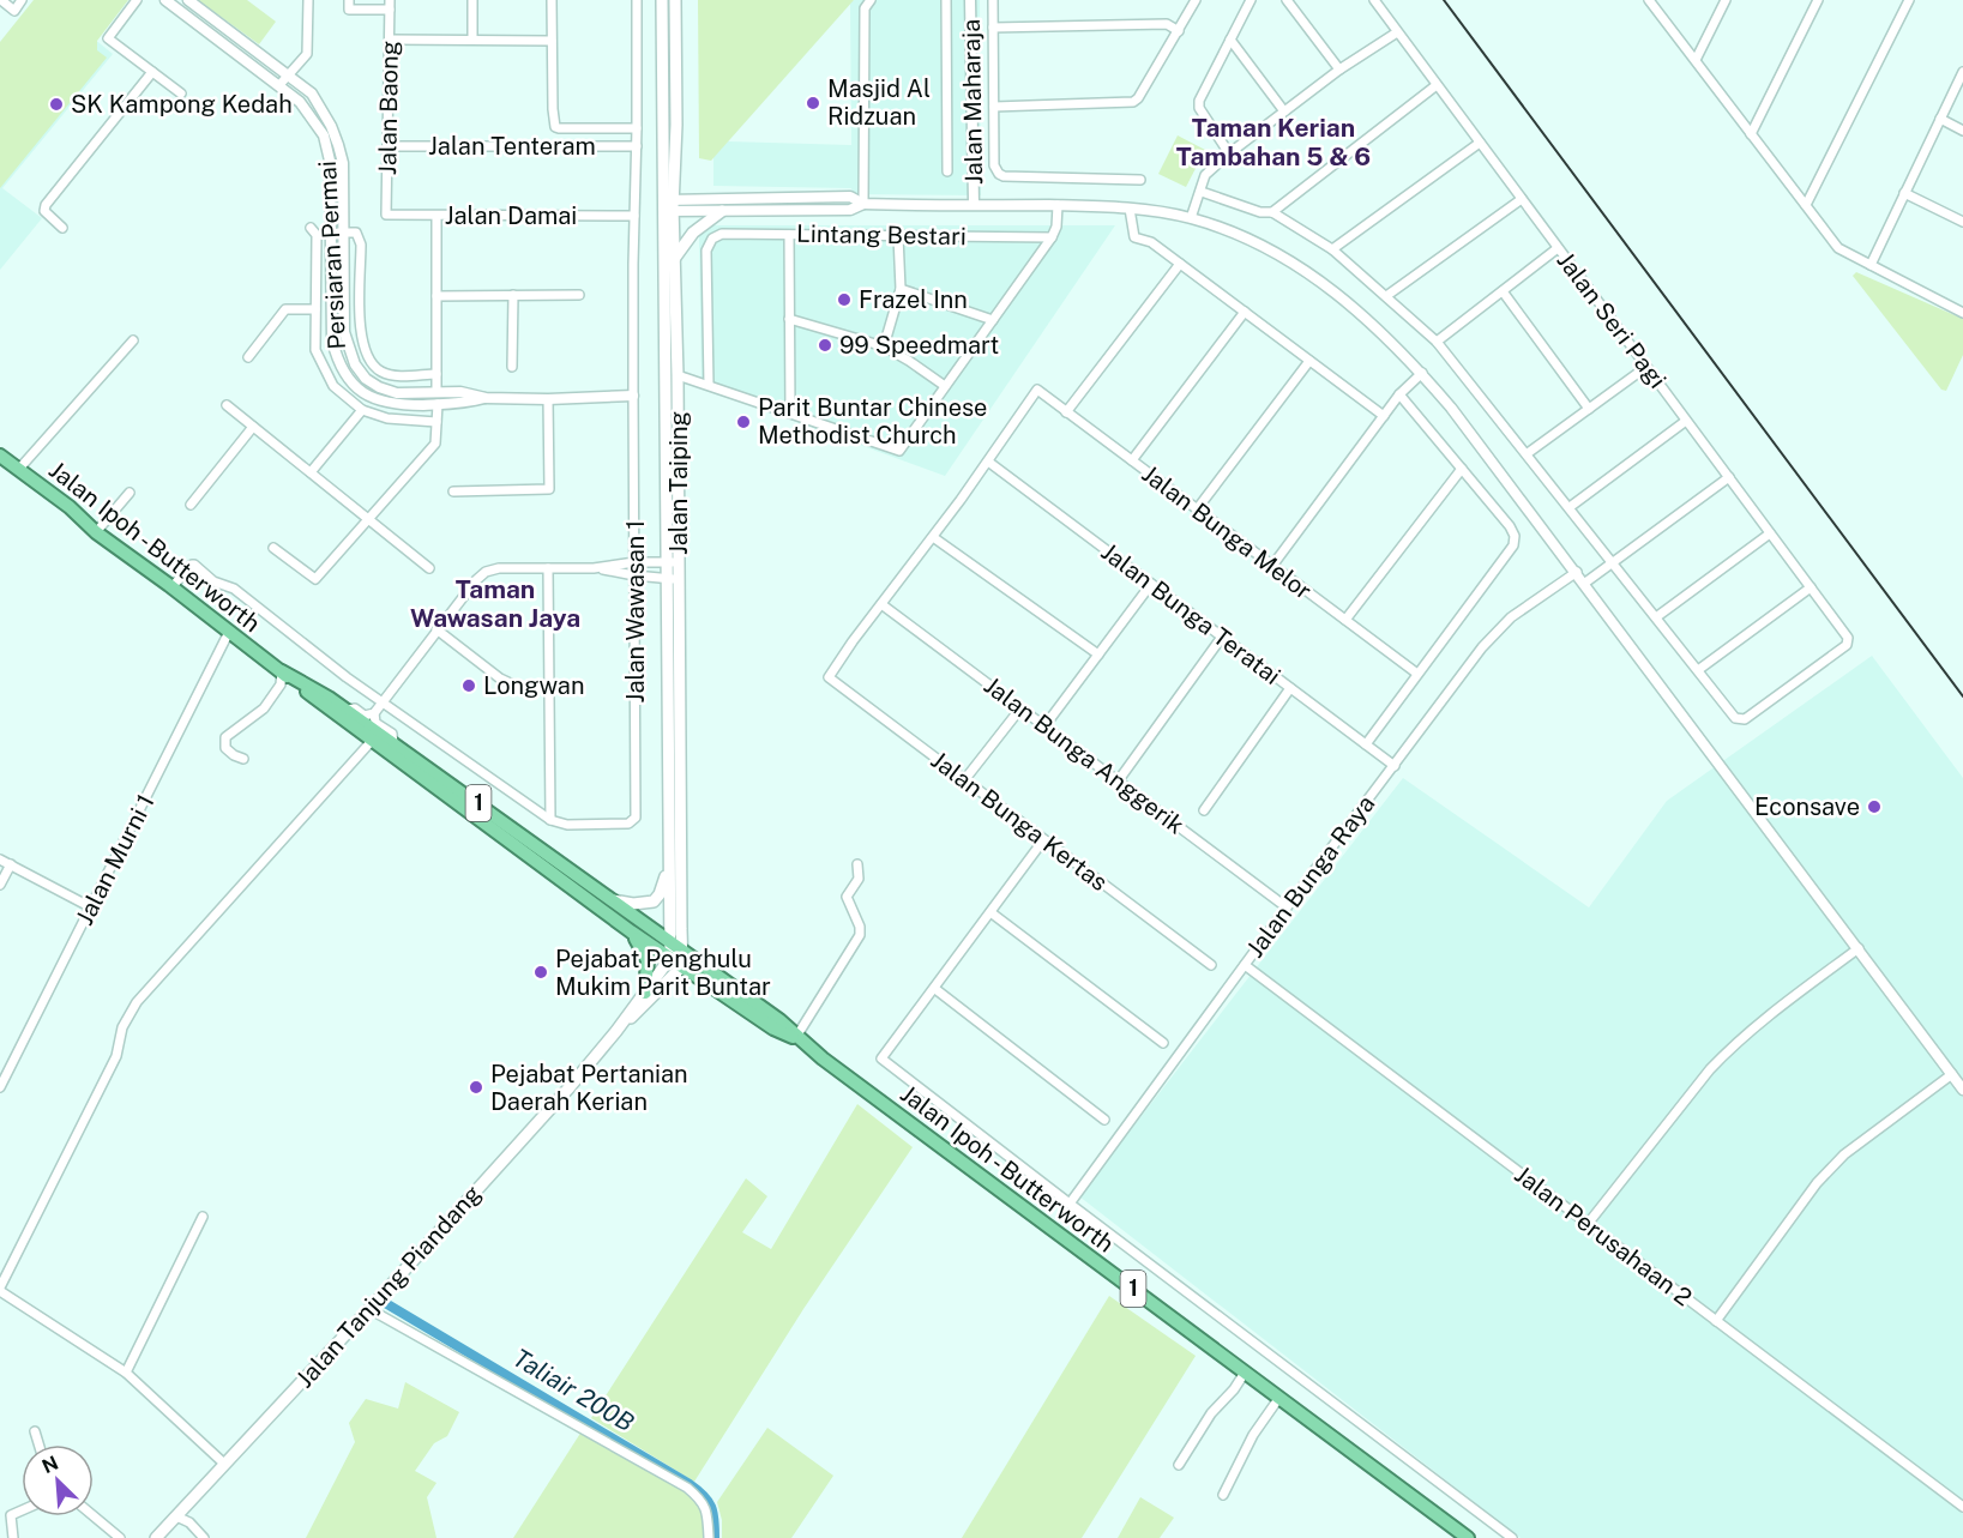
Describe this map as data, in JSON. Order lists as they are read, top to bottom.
{
  "streets": {
    "highway": ["Jalan Ipoh - Butterworth", "1"],
    "main road": ["Jalan Taiping", "Jalan Tanjung Piandang"],
    "street": [
      "Jalan Maharaja",
      "Jalan Baong",
      "Jalan Tenteram",
      "Jalan Damai",
      "Lintang Bestari",
      "Persiaran Permai",
      "Jalan Seri Pagi",
      "Jalan Bunga Melor",
      "Jalan Wawasan 1",
      "Jalan Bunga Teratai",
      "Jalan Bunga Anggerik",
      "Jalan Bunga Kertas",
      "Jalan Murni 1",
      "Jalan Bunga Raya",
      "Jalan Perusahaan 2"
    ]
  },
  "crossings": [
    ["Jalan Baong", "Jalan Tenteram"],
    ["Jalan Baong", "Jalan Damai"],
    ["Jalan Tenteram", "Jalan Wawasan 1"],
    ["Jalan Damai", "Jalan Wawasan 1"],
    ["Jalan Taiping", "Jalan Ipoh - Butterworth"],
    ["Jalan Taiping", "Jalan Tanjung Piandang"],
    ["Jalan Bunga Melor", "Jalan Bunga Teratai"],
    ["Jalan Ipoh - Butterworth", "Jalan Murni 1"],
    ["Jalan Ipoh - Butterworth", "Jalan Tanjung Piandang"],
    ["Jalan Bunga Teratai", "Jalan Bunga Raya"],
    ["Jalan Bunga Anggerik", "Jalan Bunga Kertas"],
    ["Jalan Bunga Anggerik", "Jalan Bunga Raya"],
    ["Jalan Bunga Raya", "Jalan Perusahaan 2"]
  ],
  "districts": ["Taman Kerian Tambahan 5 & 6", "Taman Wawasan Jaya"],
  "water": ["Taliair 200B"],
  "places": [
    "Masjid Al Ridzuan",
    "SK Kampong Kedah",
    "Frazel Inn",
    "99 Speedmart",
    "Parit Buntar Chinese Methodist Church",
    "Longwan",
    "Econsave",
    "Pejabat Penghulu Mukim Parit Buntar",
    "Pejabat Pertanian Daerah Kerian"
  ],
  "north": "top left"
}
